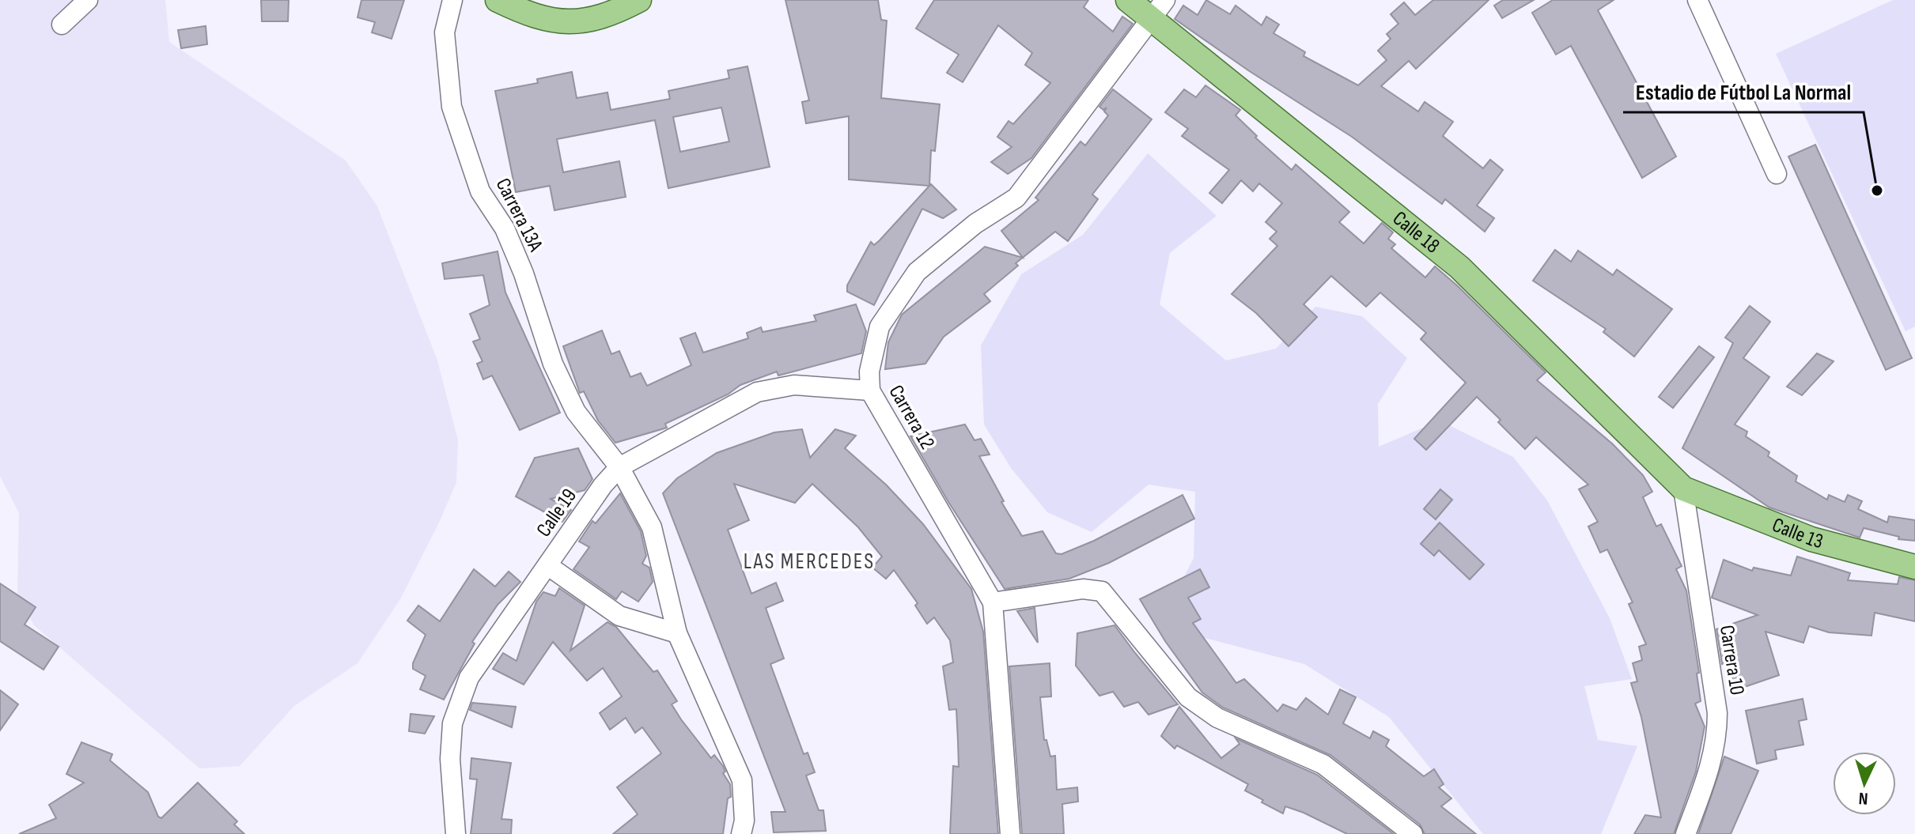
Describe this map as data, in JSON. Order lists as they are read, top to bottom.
{
  "streets": {
    "main road": ["Calle 18", "Calle 13"],
    "street": [
      "Carrera 13A",
      "Carrera 12",
      "Calle 19",
      "Carrera 10"
    ]
  },
  "crossings": [
    ["Carrera 13A", "Calle 19"],
    ["Calle 18", "Carrera 12"],
    ["Calle 18", "Calle 13"],
    ["Calle 18", "Carrera 10"],
    ["Carrera 12", "Calle 19"],
    ["Calle 13", "Carrera 10"]
  ],
  "districts": ["LAS MERCEDES"],
  "places": ["Estadio de Fútbol La Normal"],
  "north": "bottom"
}
